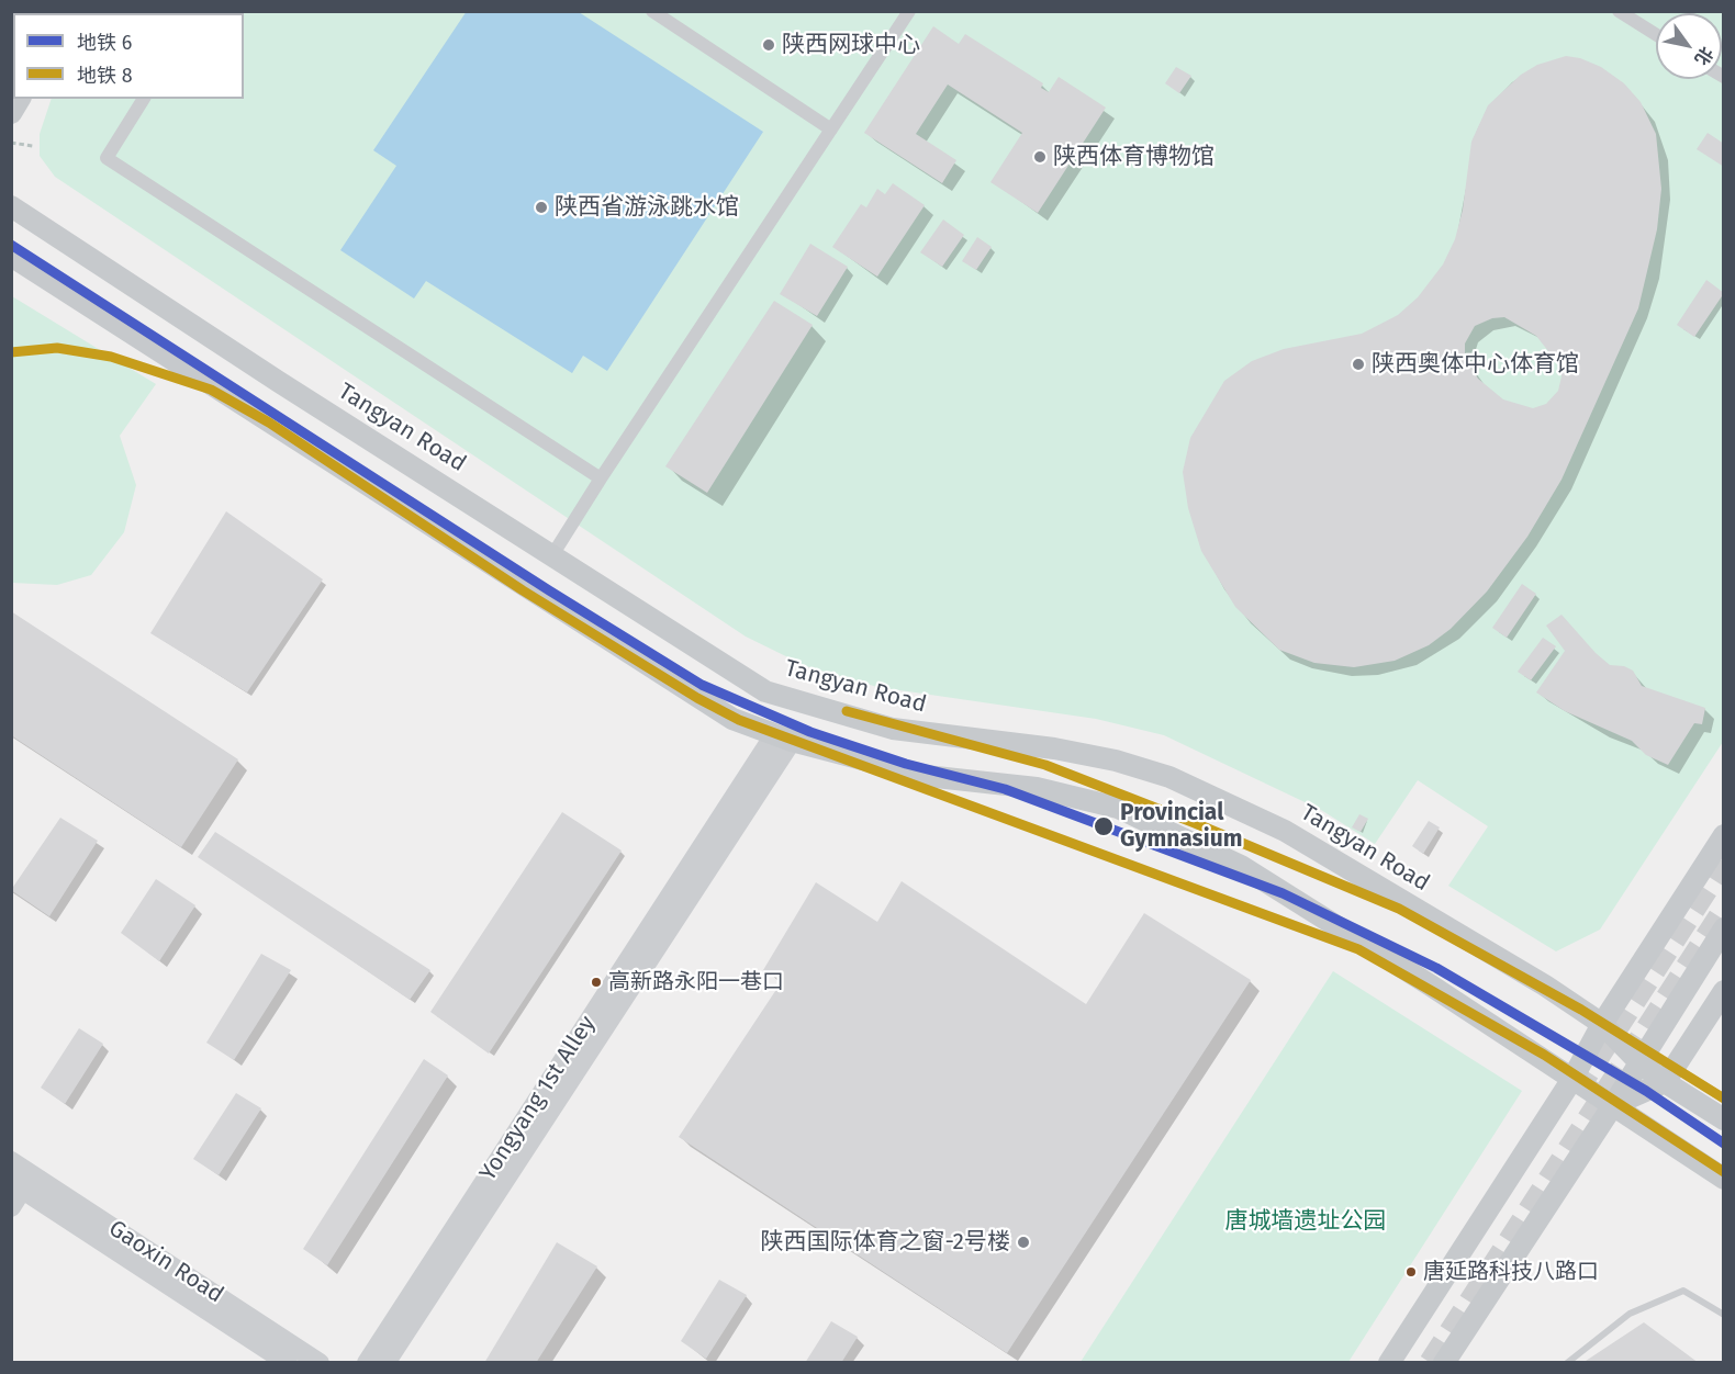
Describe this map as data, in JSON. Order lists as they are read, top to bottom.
{
  "streets": {
    "main road": ["Tangyan Road"],
    "street": ["Yongyang 1st Alley", "Gaoxin Road"]
  },
  "parks": ["唐城墙遗址公园"],
  "places": [
    "陕西网球中心",
    "陕西体育博物馆",
    "陕西省游泳跳水馆",
    "陕西奥体中心体育馆",
    "Provincial Gymnasium",
    "高新路永阳一巷口",
    "陕西国际体育之窗-2号楼",
    "唐延路科技八路口"
  ],
  "lines": ["metro line 6", "metro line 8"],
  "legend": ["地铁 6", "地铁 8"],
  "north": "bottom right"
}
